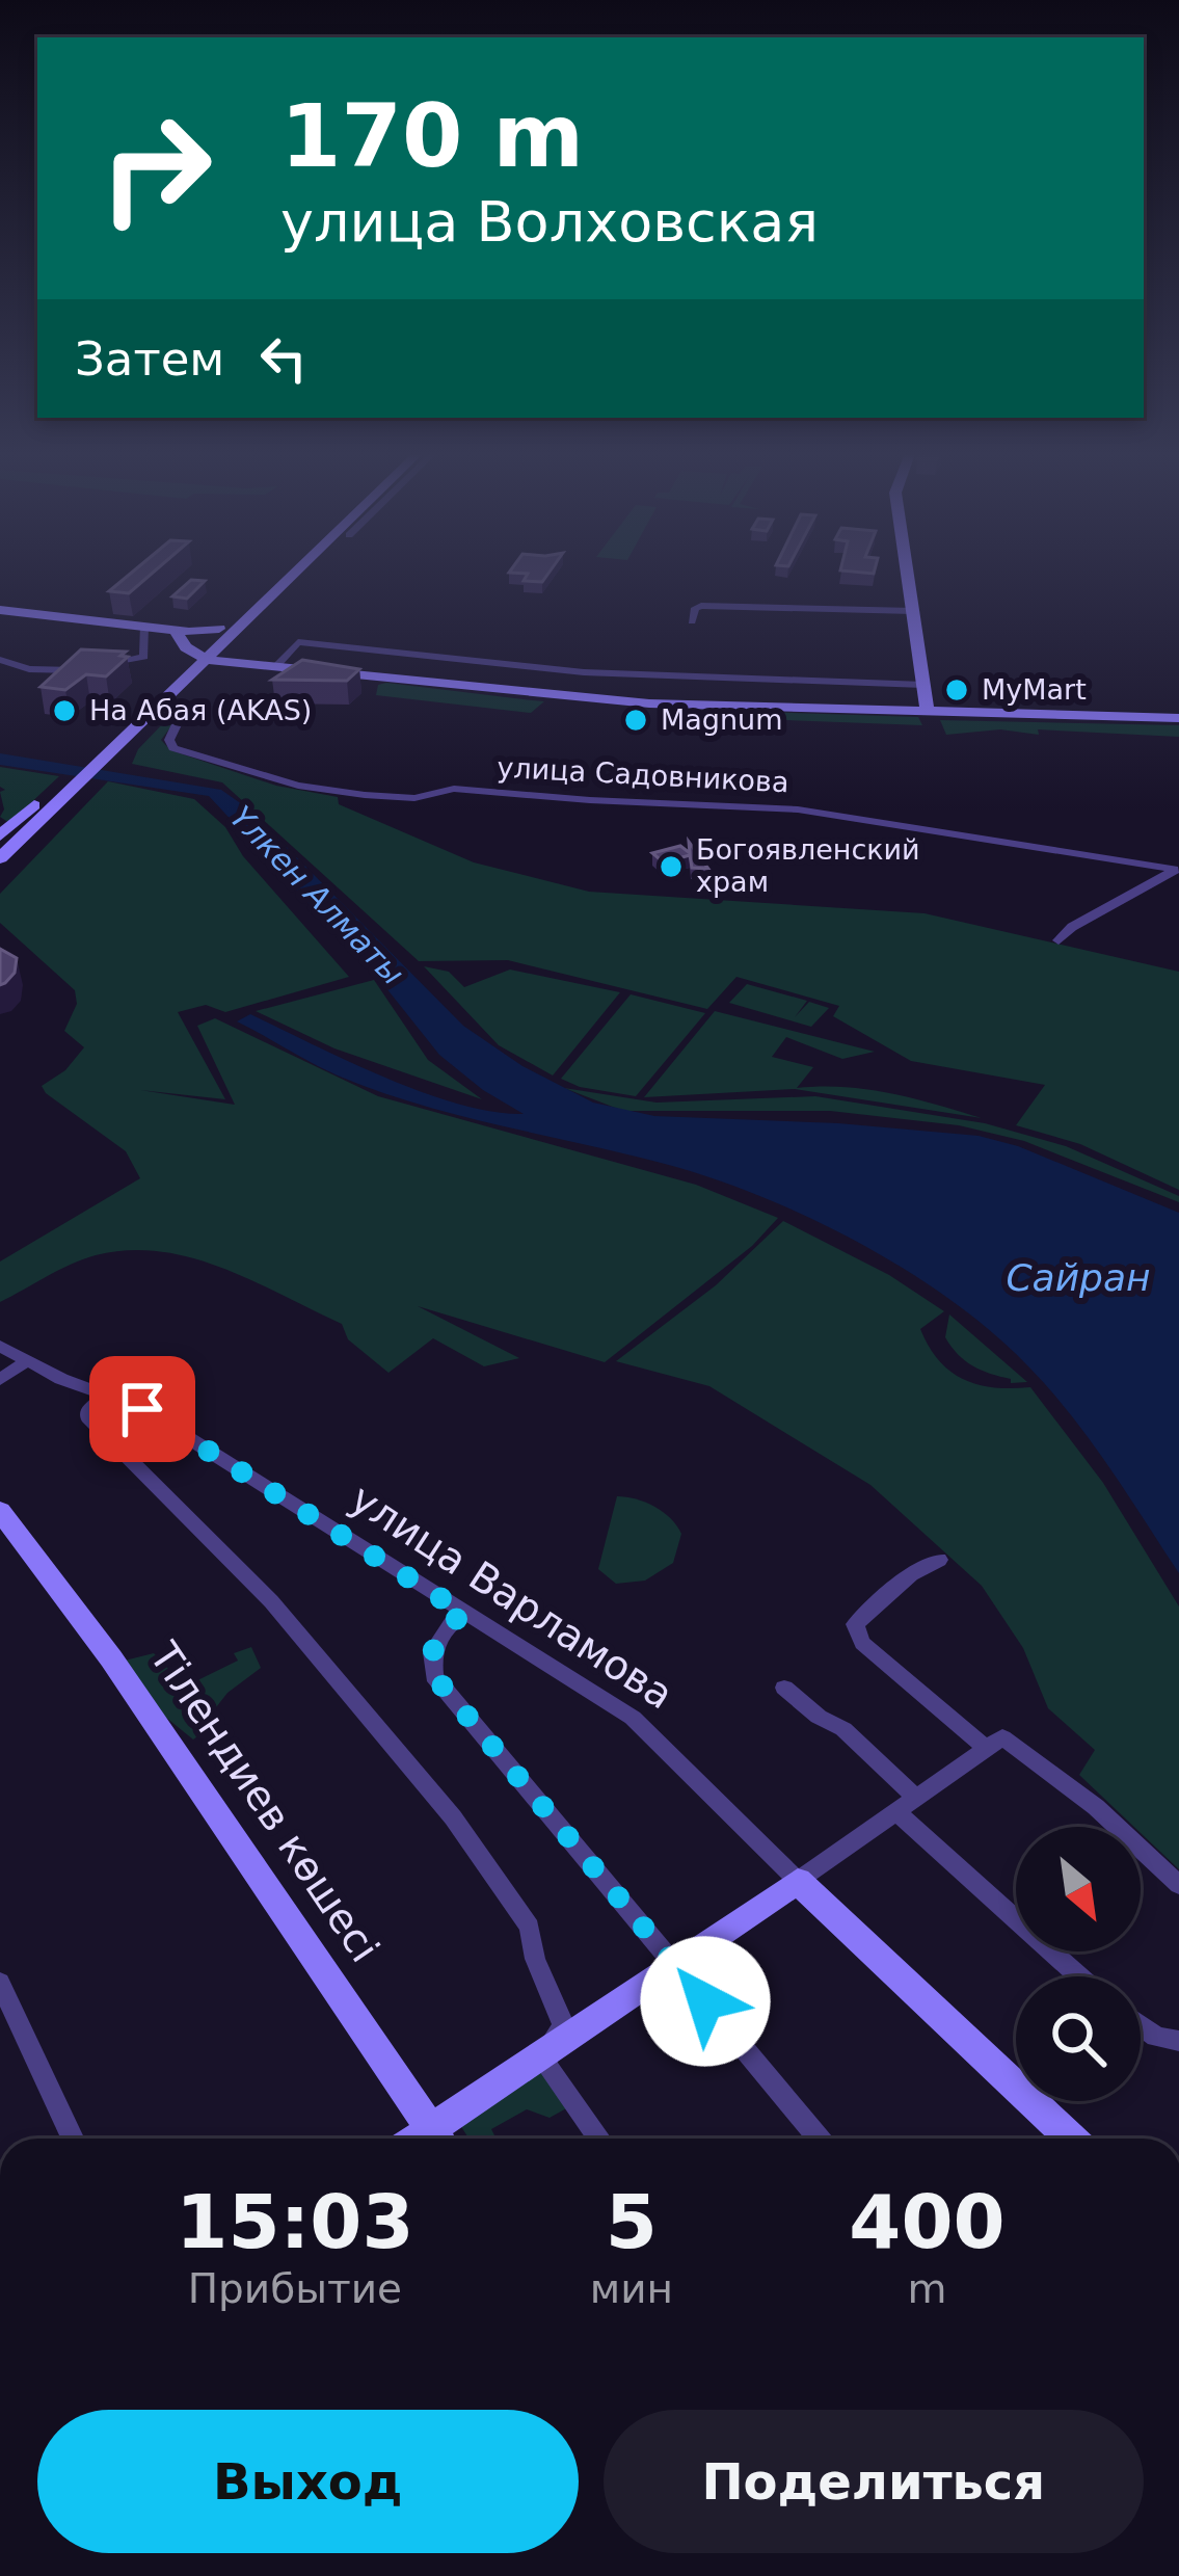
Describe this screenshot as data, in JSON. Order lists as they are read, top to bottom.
{
  "streets": {
    "main road": ["улица Варламова", "Тілендиев көшесі"],
    "street": ["улица Садовникова"]
  },
  "water": ["Үлкен Алматы", "Сайран"],
  "places": [
    "MyMart",
    "На Абая (AKAS)",
    "Magnum",
    "Богоявленский храм"
  ],
  "north": "bottom right",
  "page": {
    "turn": ["170 m", "улица Волховская"],
    "then": "Затем",
    "eta": [
      "15:03",
      "Прибытие",
      "5",
      "мин",
      "400",
      "m"
    ],
    "buttons": ["Выход", "Поделиться"]
  }
}
